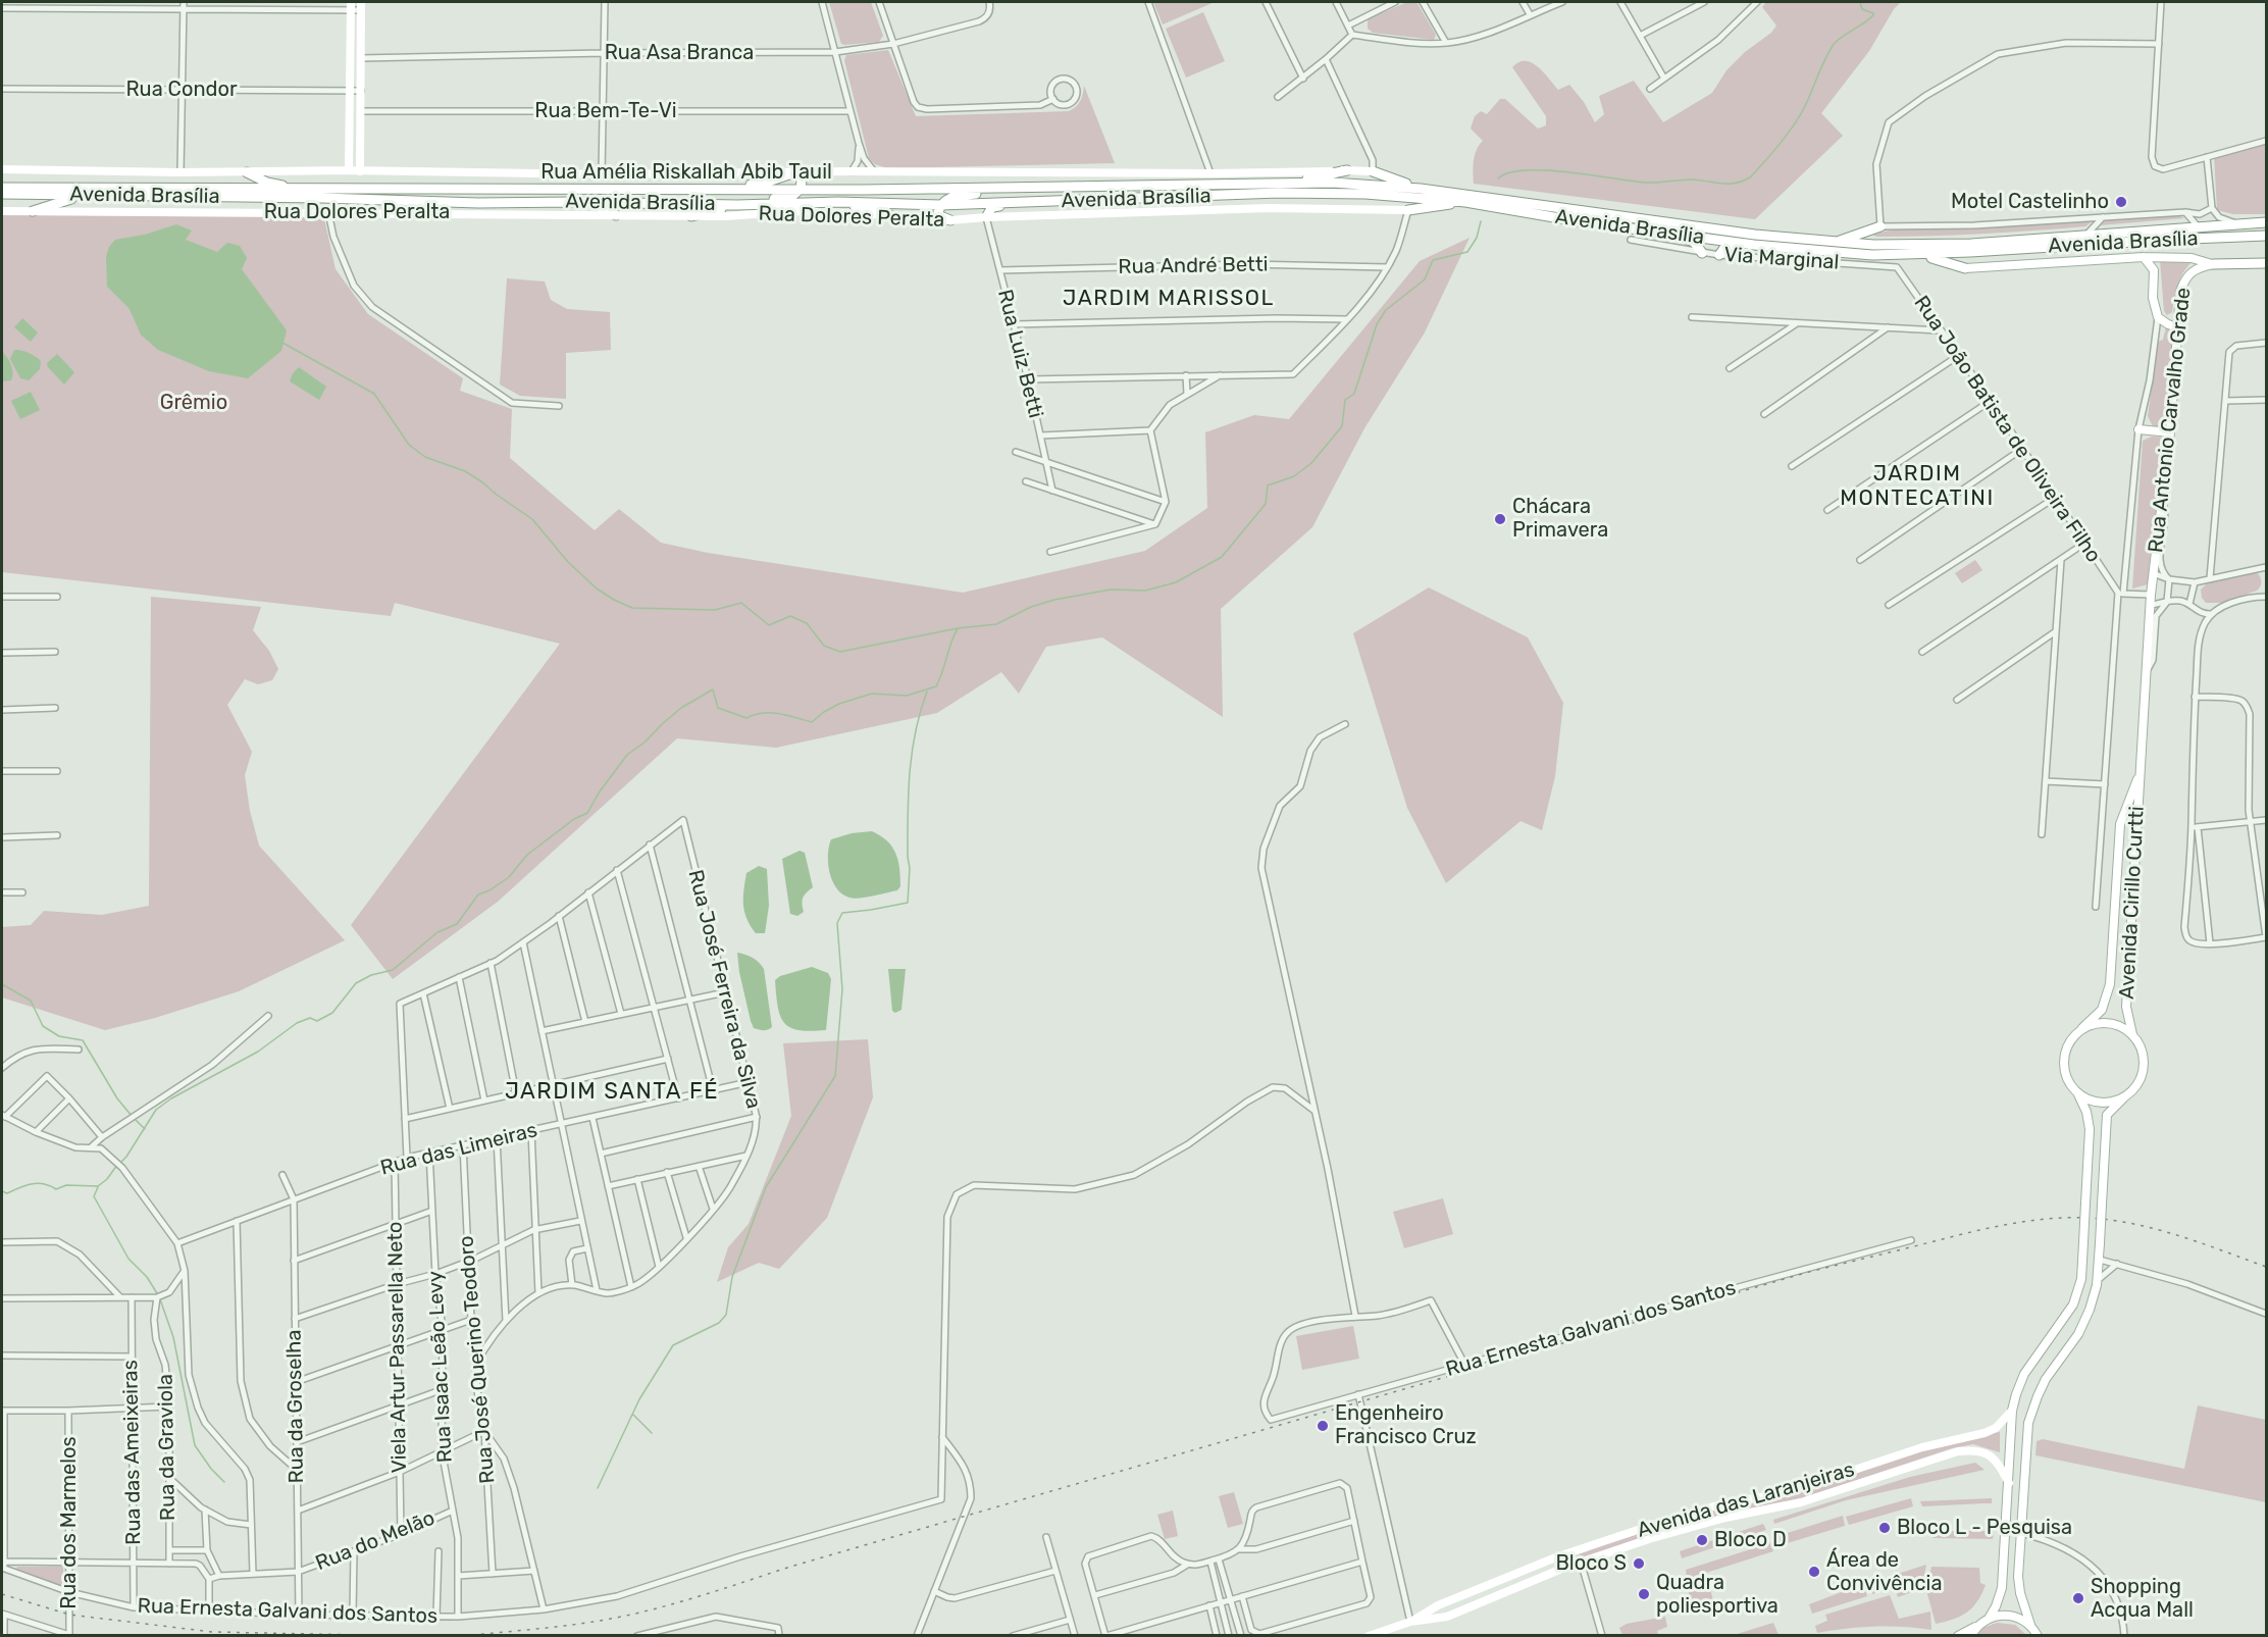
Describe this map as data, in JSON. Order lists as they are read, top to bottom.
{
  "streets": {
    "highway": ["Avenida Brasília"],
    "main road": ["Rua Antonio Carvalho Grade", "Avenida Cirillo Curtti"],
    "street": [
      "Rua Asa Branca",
      "Rua Condor",
      "Rua Bem-Te-Vi",
      "Rua Amélia Riskallah Abib Tauil",
      "Rua Dolores Peralta",
      "Via Marginal",
      "Rua André Betti",
      "Rua Luiz Betti",
      "Rua João Batista de Oliveira Filho",
      "Rua José Ferreira da Silva",
      "Rua das Limeiras",
      "Rua Ernesta Galvani dos Santos",
      "Viela Artur Passarella Neto",
      "Rua José Querino Teodoro",
      "Rua Isaac Leão Levy",
      "Rua da Groselha",
      "Rua da Graviola",
      "Rua das Ameixeiras",
      "Avenida das Laranjeiras",
      "Rua dos Marmelos",
      "Rua do Melão"
    ]
  },
  "crossings": [
    ["Rua Amélia Riskallah Abib Tauil", "Avenida Brasília"],
    ["Rua Dolores Peralta", "Rua Luiz Betti"],
    ["Via Marginal", "Rua João Batista de Oliveira Filho"],
    ["Rua André Betti", "Rua Luiz Betti"],
    ["Rua Antonio Carvalho Grade", "Avenida Cirillo Curtti"],
    ["Rua José Ferreira da Silva", "Rua das Limeiras"],
    ["Rua José Ferreira da Silva", "Rua José Querino Teodoro"],
    ["Rua das Limeiras", "Viela Artur Passarella Neto"],
    ["Rua das Limeiras", "Rua José Querino Teodoro"],
    ["Rua das Limeiras", "Rua Isaac Leão Levy"],
    ["Rua das Limeiras", "Rua da Groselha"],
    ["Rua Ernesta Galvani dos Santos", "Rua Isaac Leão Levy"],
    ["Rua Ernesta Galvani dos Santos", "Rua da Groselha"],
    ["Rua Ernesta Galvani dos Santos", "Rua das Ameixeiras"],
    ["Rua Ernesta Galvani dos Santos", "Rua dos Marmelos"],
    ["Viela Artur Passarella Neto", "Rua do Melão"],
    ["Rua Isaac Leão Levy", "Rua do Melão"],
    ["Rua da Groselha", "Rua do Melão"]
  ],
  "districts": ["JARDIM MARISSOL", "JARDIM MONTECATINI", "JARDIM SANTA FÉ"],
  "parks": ["Grêmio"],
  "places": [
    "Motel Castelinho",
    "Chácara Primavera",
    "Engenheiro Francisco Cruz",
    "Bloco L - Pesquisa",
    "Bloco D",
    "Bloco S",
    "Área de Convivência",
    "Quadra poliesportiva",
    "Shopping Acqua Mall"
  ]
}
